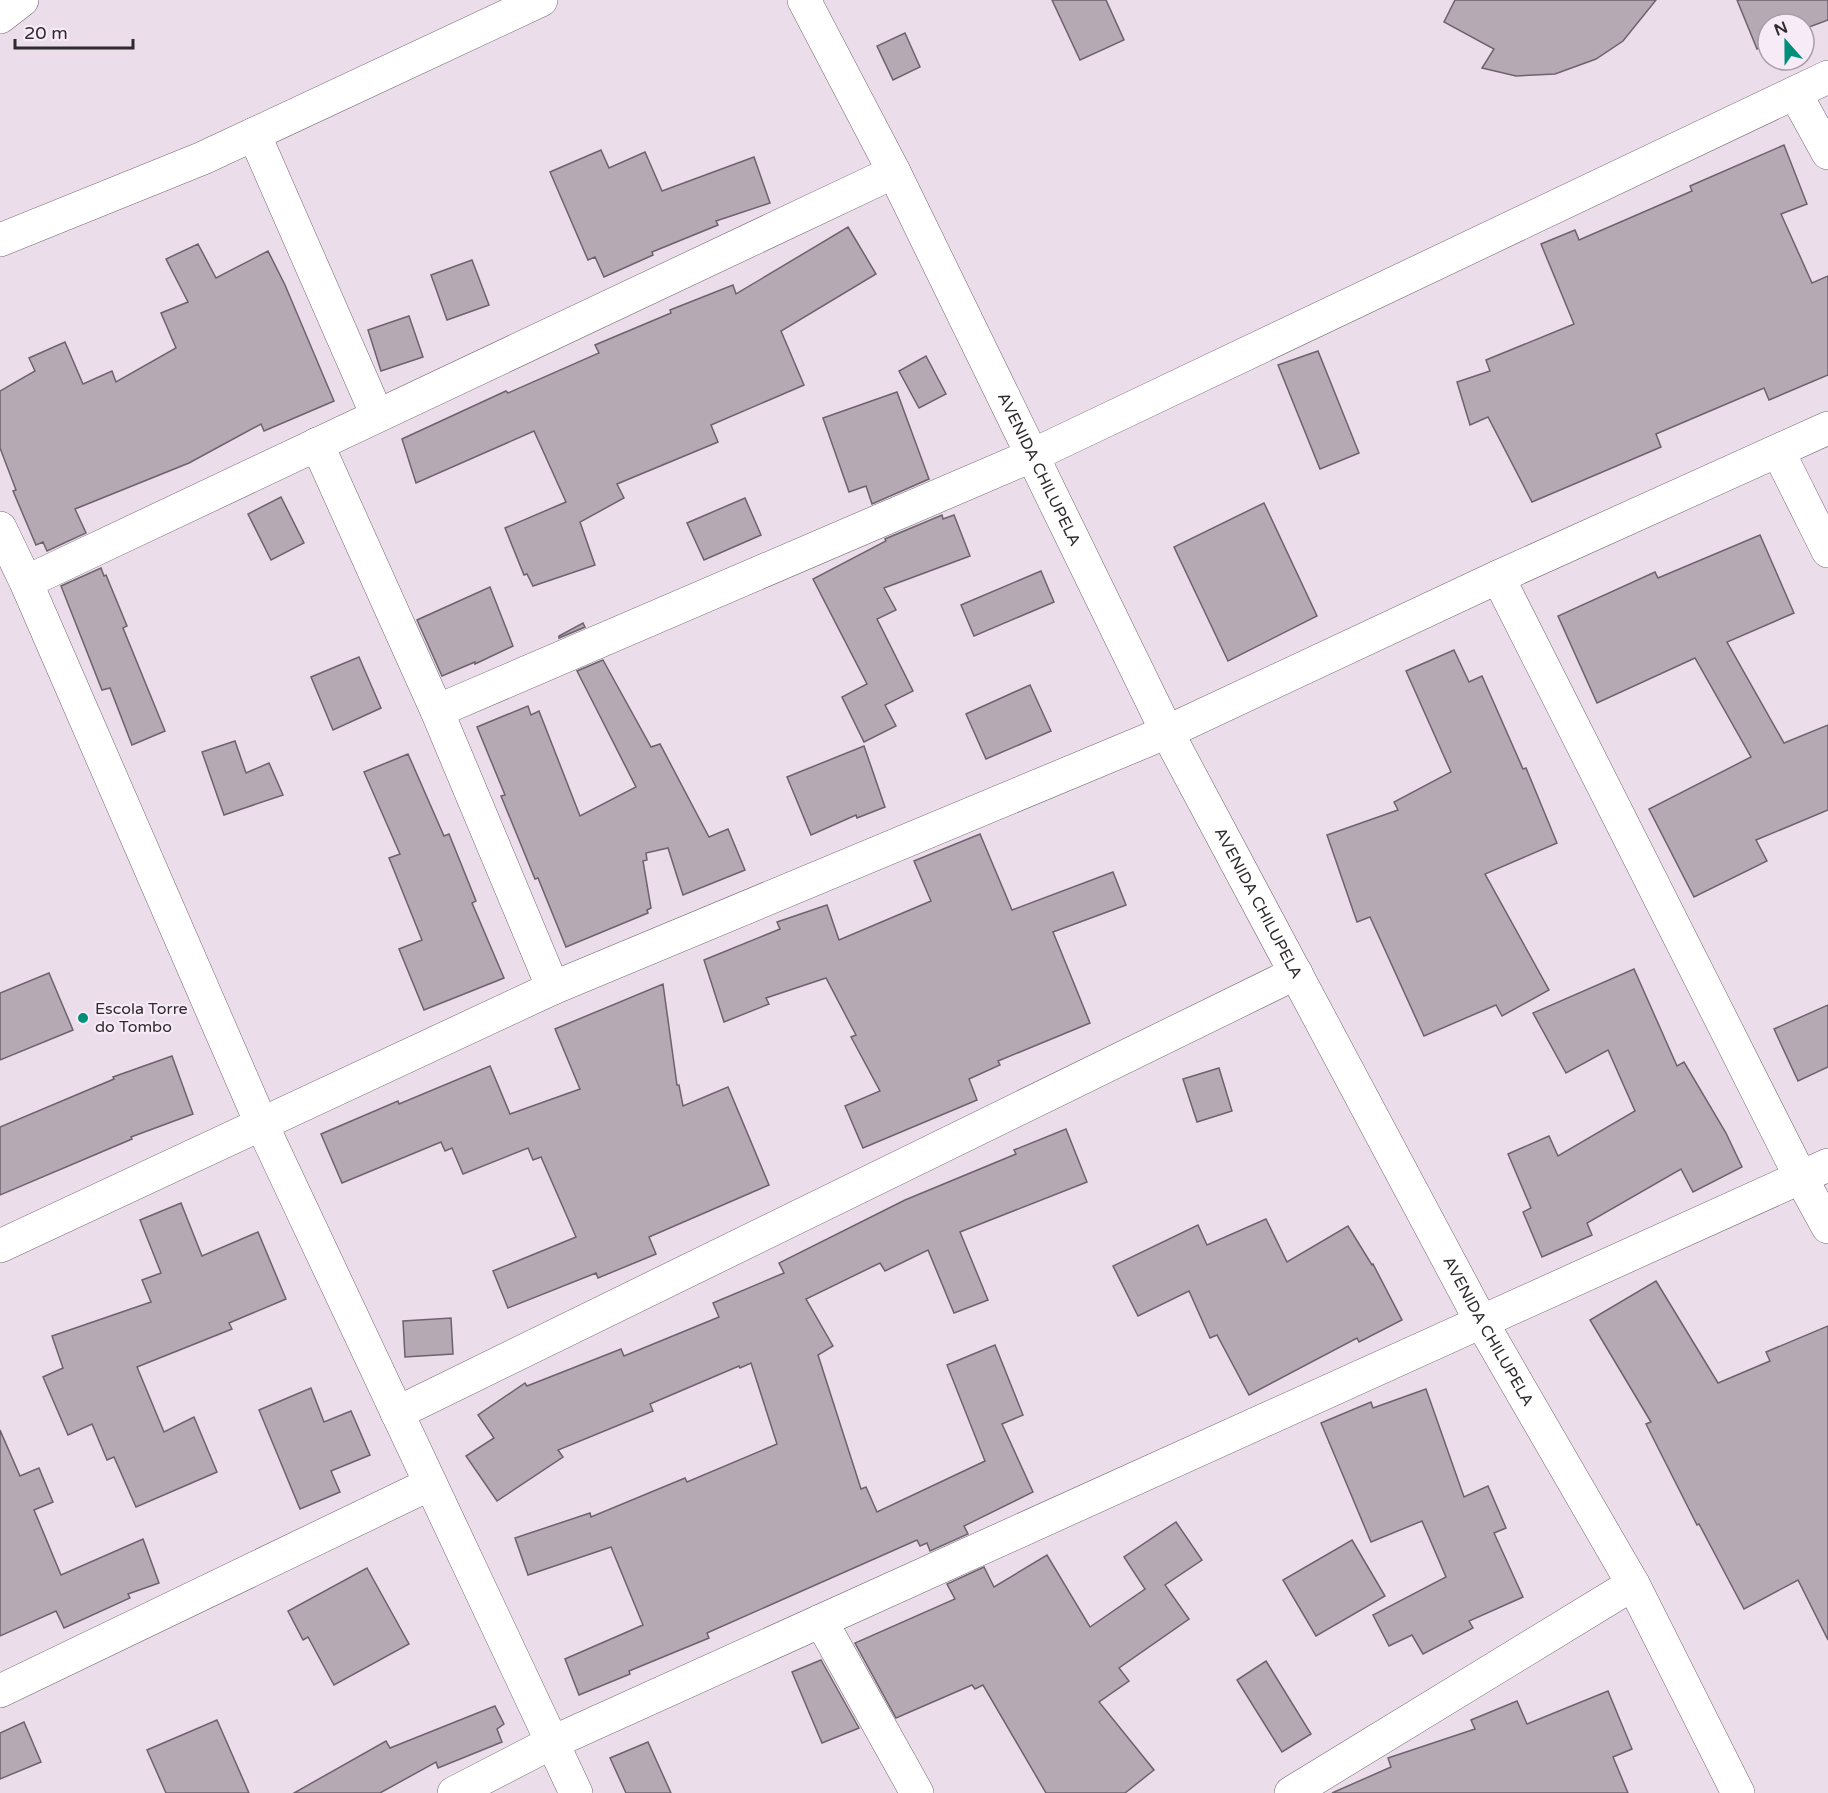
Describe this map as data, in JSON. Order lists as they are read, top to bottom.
{
  "streets": {
    "street": ["AVENIDA CHILUPELA"]
  },
  "places": ["Escola Torre do Tombo"],
  "scale_bar": "20 m",
  "north": "top"
}
